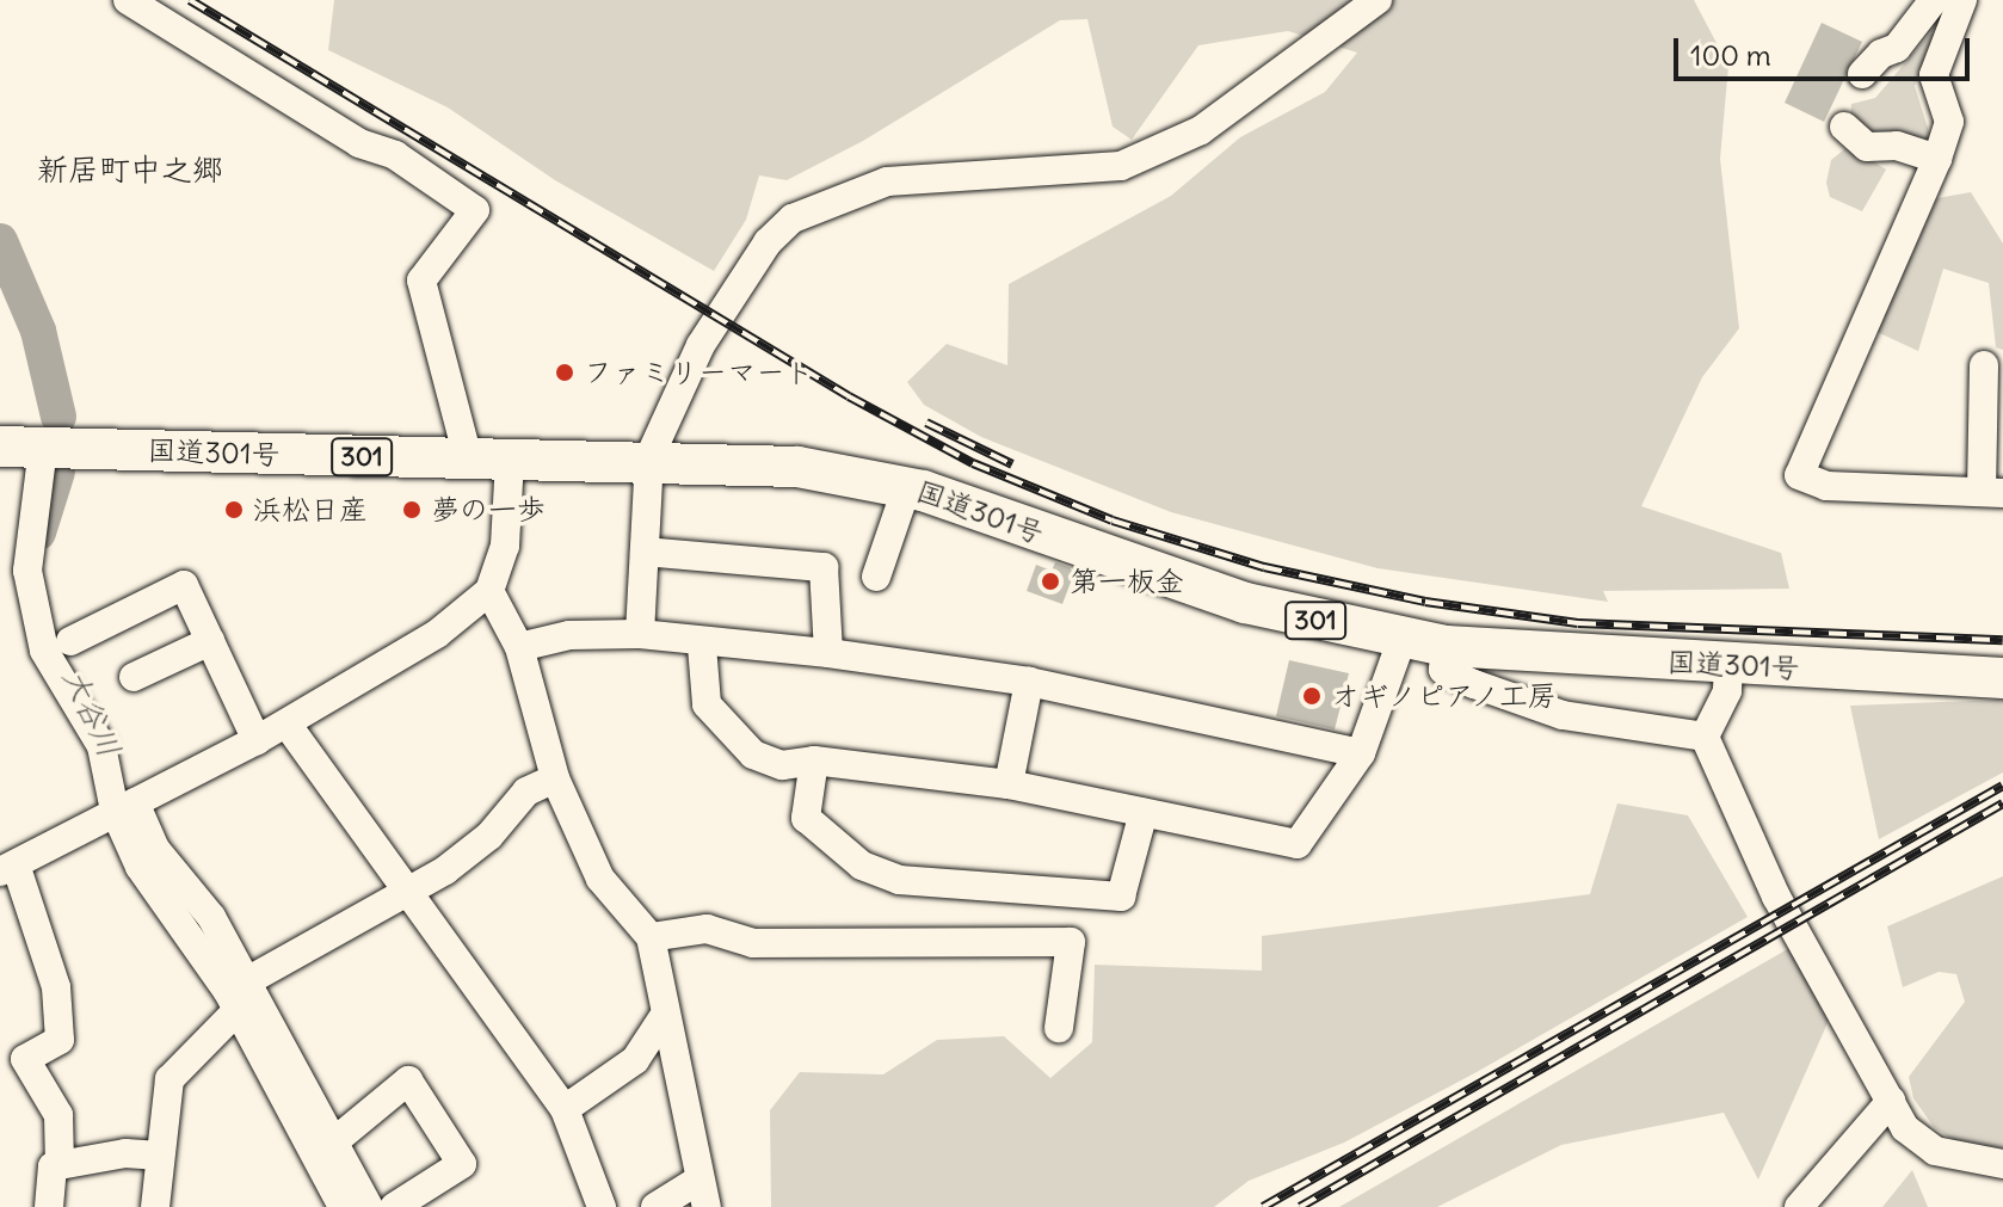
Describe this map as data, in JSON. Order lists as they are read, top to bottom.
{
  "streets": {
    "highway": ["国道301号", "301"]
  },
  "districts": ["新居町中之郷"],
  "water": ["大谷川"],
  "places": [
    "ファミリーマート",
    "浜松日産",
    "夢の一歩",
    "第一板金",
    "オギノピアノ工房"
  ],
  "scale_bar": "100 m"
}
